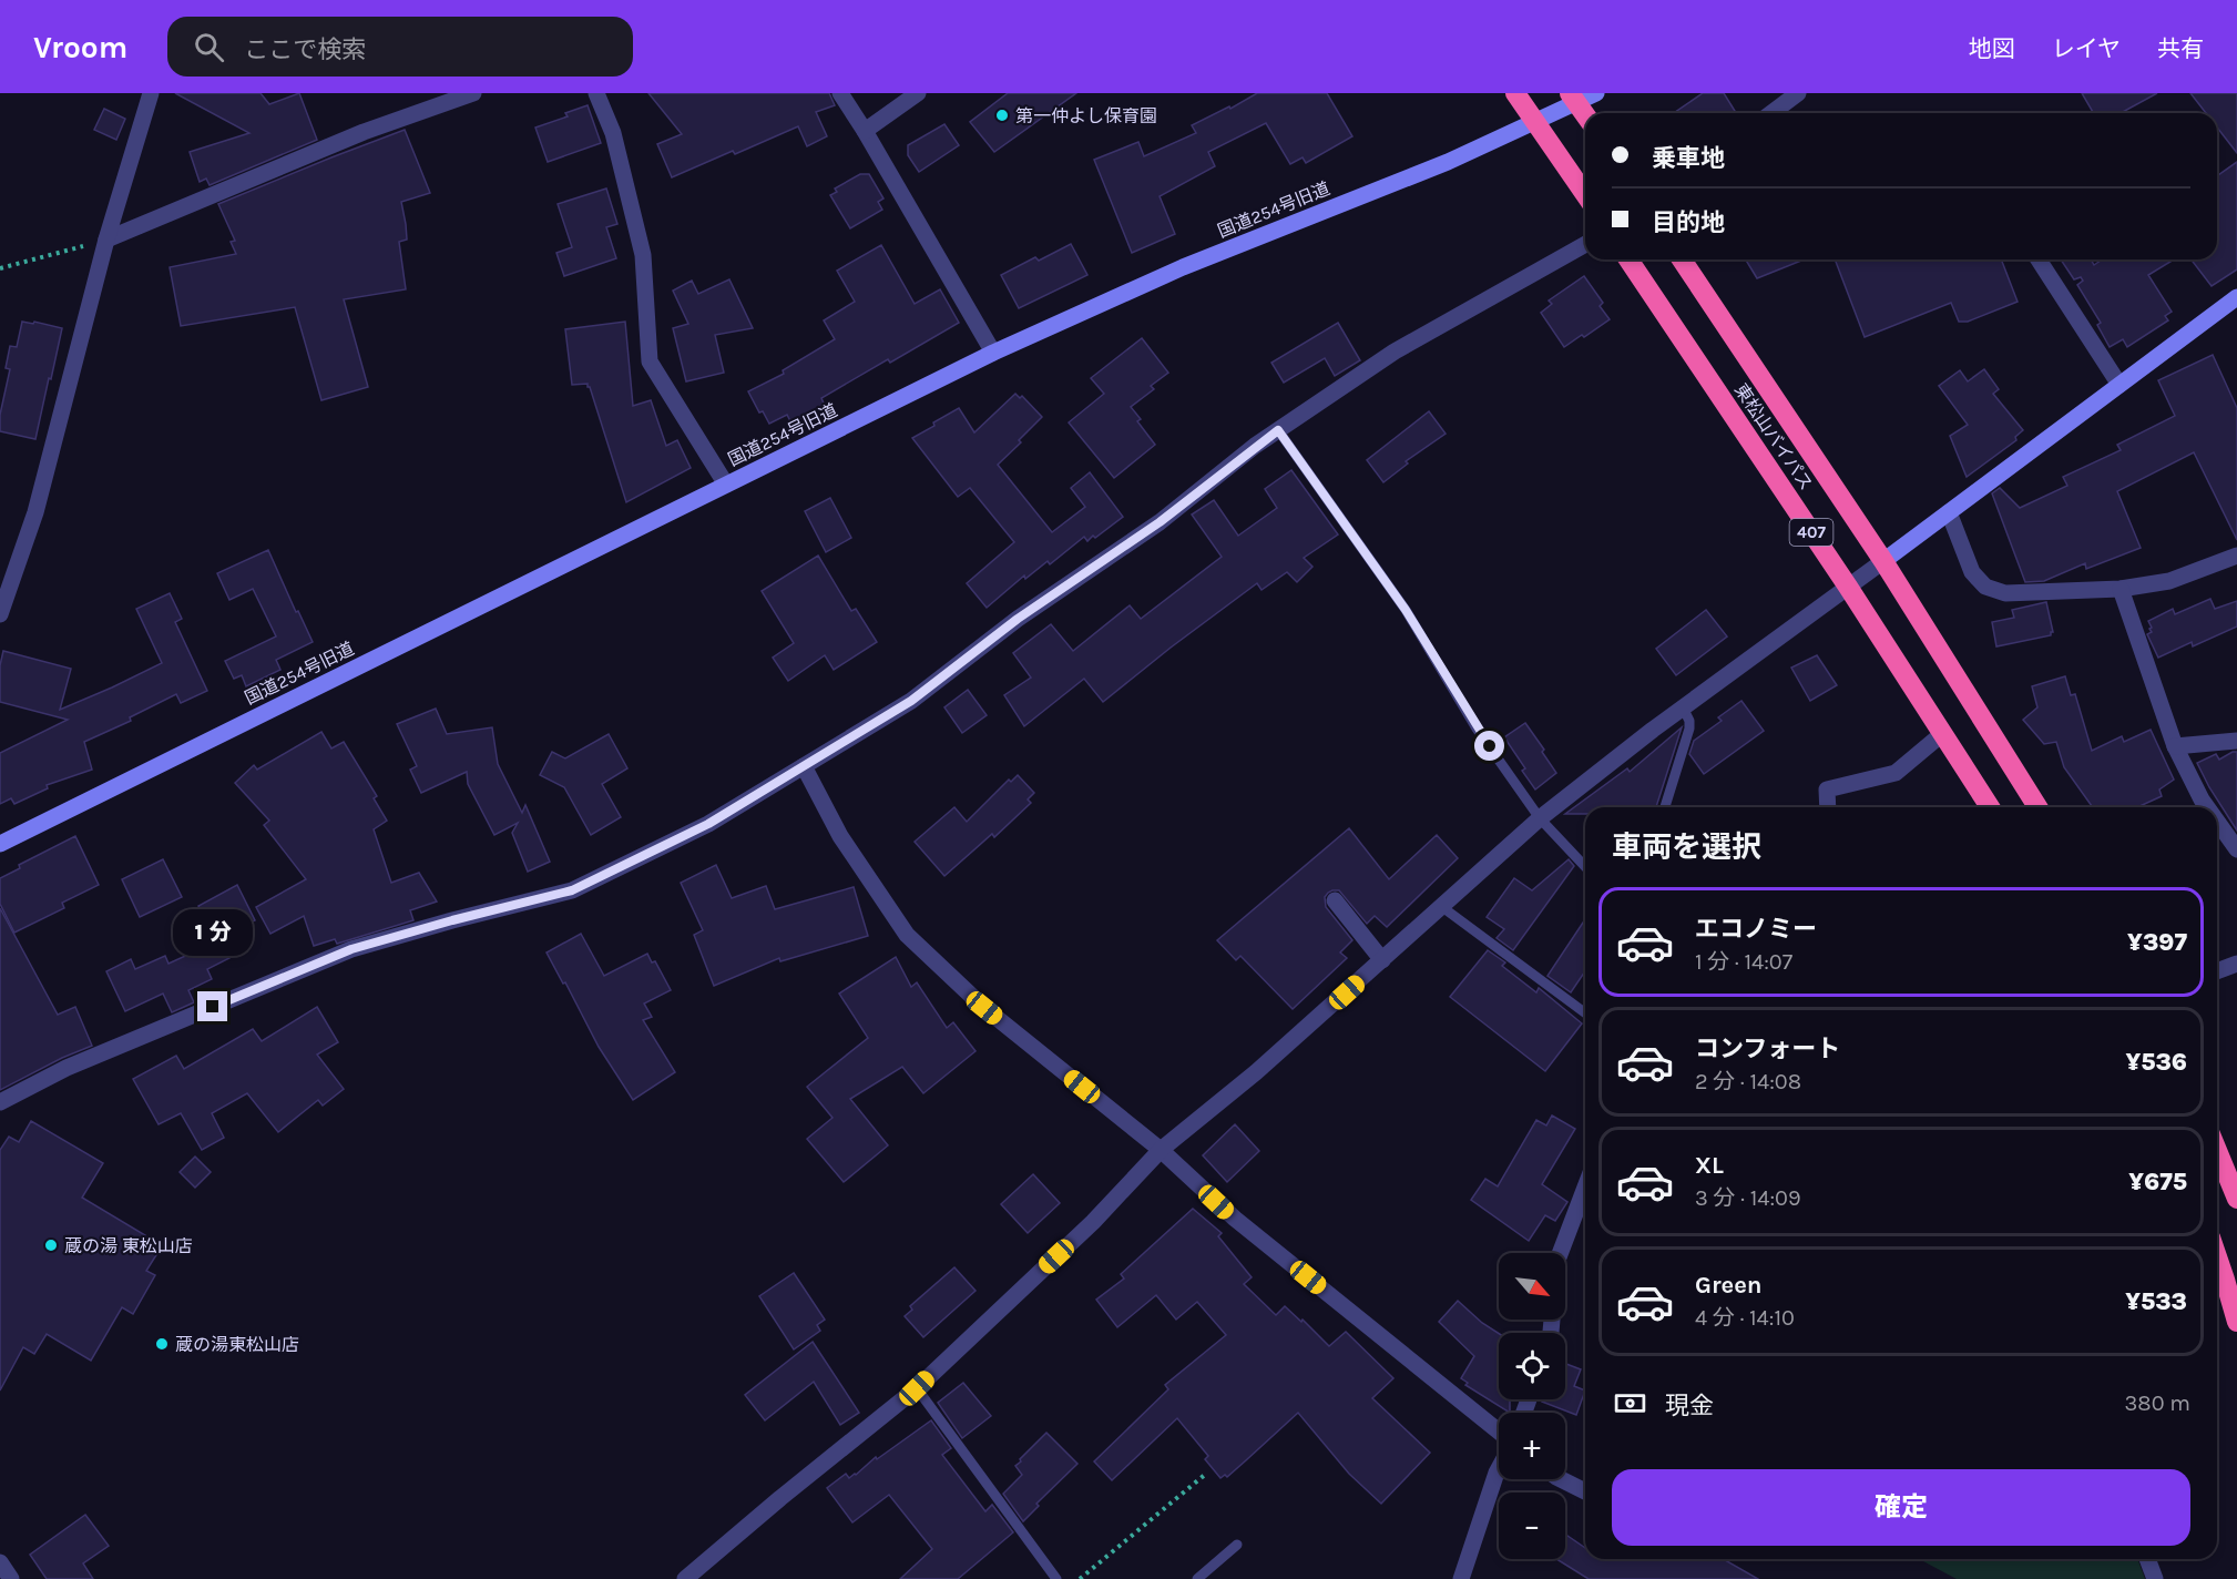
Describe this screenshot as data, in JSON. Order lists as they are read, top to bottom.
{
  "streets": {
    "highway": ["東松山バイパス", "407"],
    "street": ["国道254号旧道"]
  },
  "places": ["第一仲よし保育園", "蔵の湯 東松山店", "蔵の湯東松山店"],
  "north": "bottom right",
  "page": {
    "header": "Vroom",
    "search": "ここで検索",
    "nav": ["地図", "レイヤ", "共有"],
    "banner": ["乗車地", "目的地"],
    "heading": "車両を選択",
    "list": [
      {
        "name": "エコノミー",
        "note": "1 分 · 14:07",
        "value": "¥397"
      },
      {
        "name": "コンフォート",
        "note": "2 分 · 14:08",
        "value": "¥536"
      },
      {
        "name": "XL",
        "note": "3 分 · 14:09",
        "value": "¥675"
      },
      {
        "name": "Green",
        "note": "4 分 · 14:10",
        "value": "¥533"
      }
    ],
    "bubble": "1 分",
    "map_buttons": ["+", "−"],
    "pay": ["現金", "380 m"],
    "buttons": "確定"
  }
}
